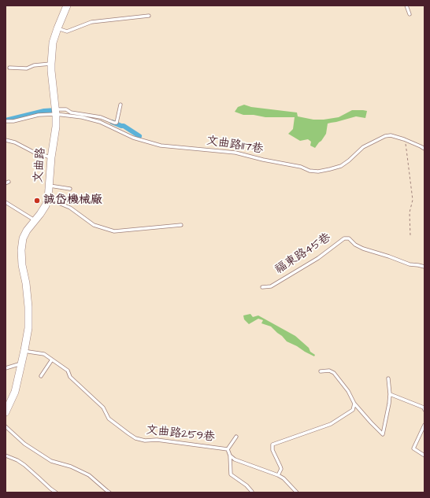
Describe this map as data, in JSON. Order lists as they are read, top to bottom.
{
  "streets": {
    "street": ["文曲路"],
    "lane": ["文曲路117巷", "福東路45巷", "文曲路259巷"]
  },
  "crossings": [
    ["文曲路117巷", "文曲路"],
    ["文曲路", "文曲路259巷"]
  ],
  "places": ["誠岱機械廠"]
}
